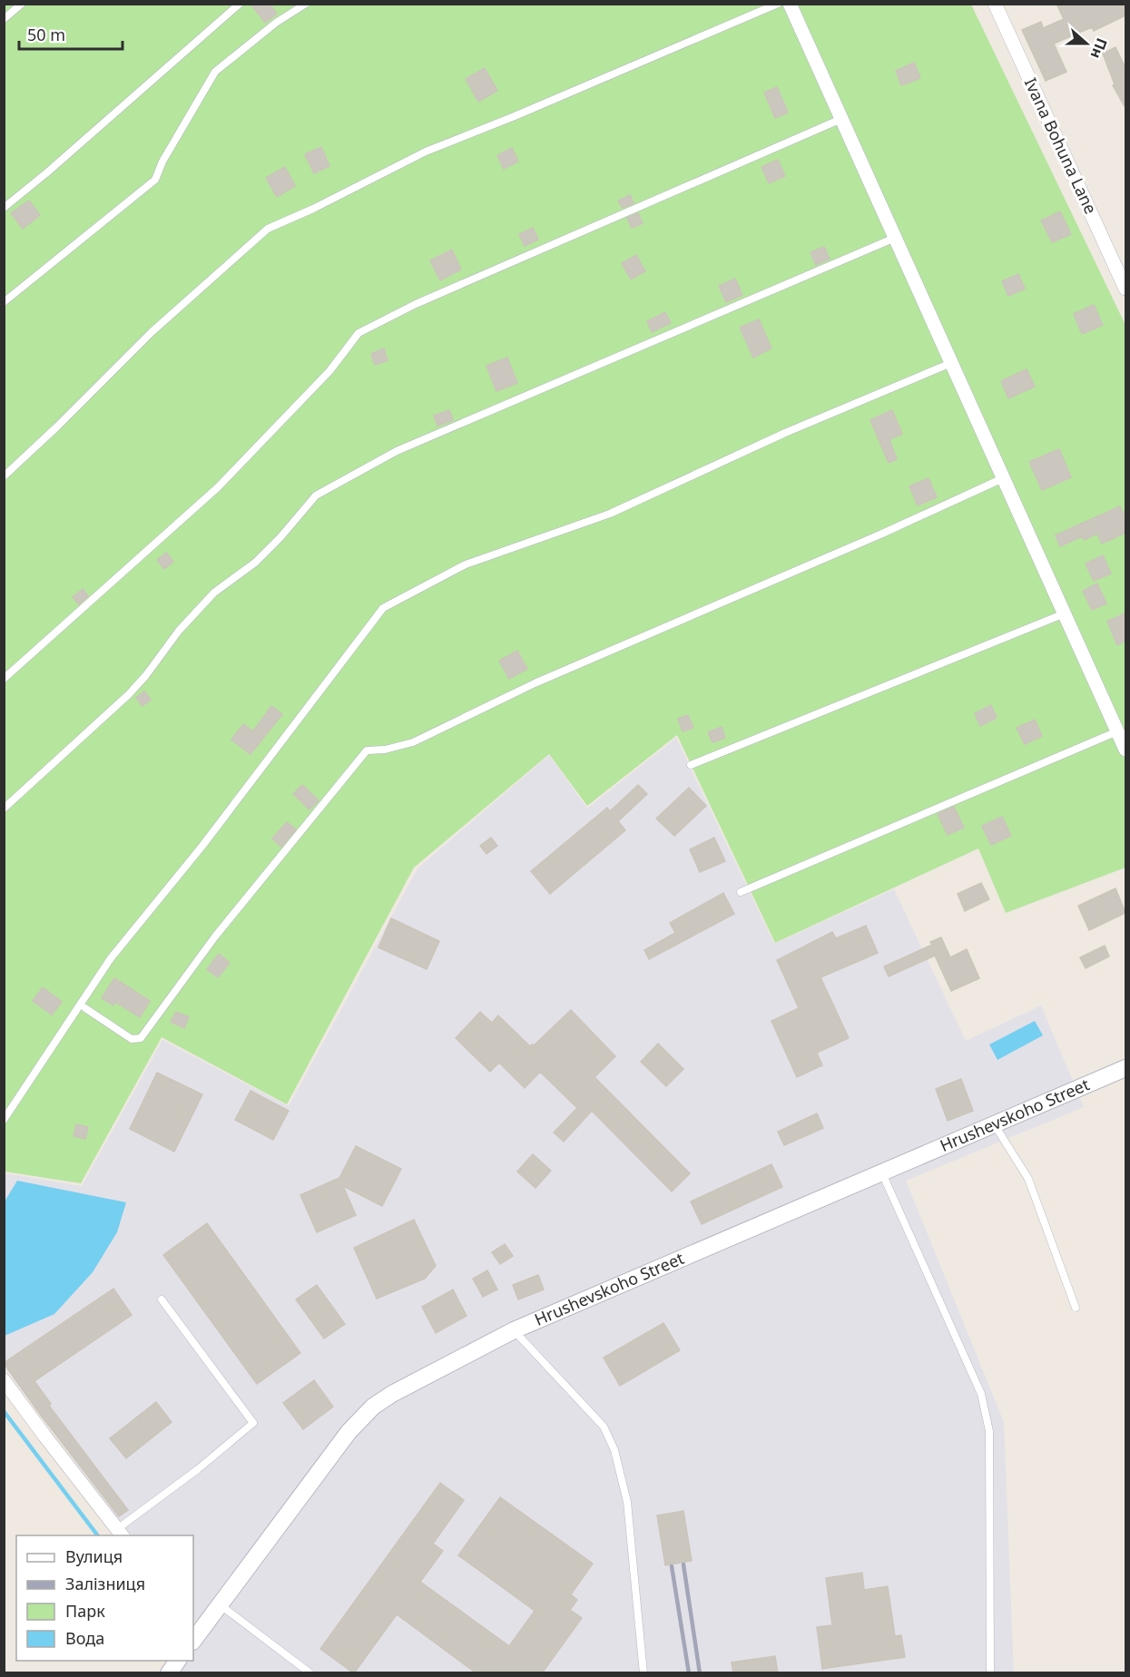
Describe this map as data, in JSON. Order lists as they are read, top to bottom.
{
  "streets": {
    "street": ["Ivana Bohuna Lane", "Hrushevskoho Street"]
  },
  "legend": [
    "Вулиця",
    "Залізниця",
    "Парк",
    "Вода"
  ],
  "scale_bar": "50 m",
  "north": "right"
}
